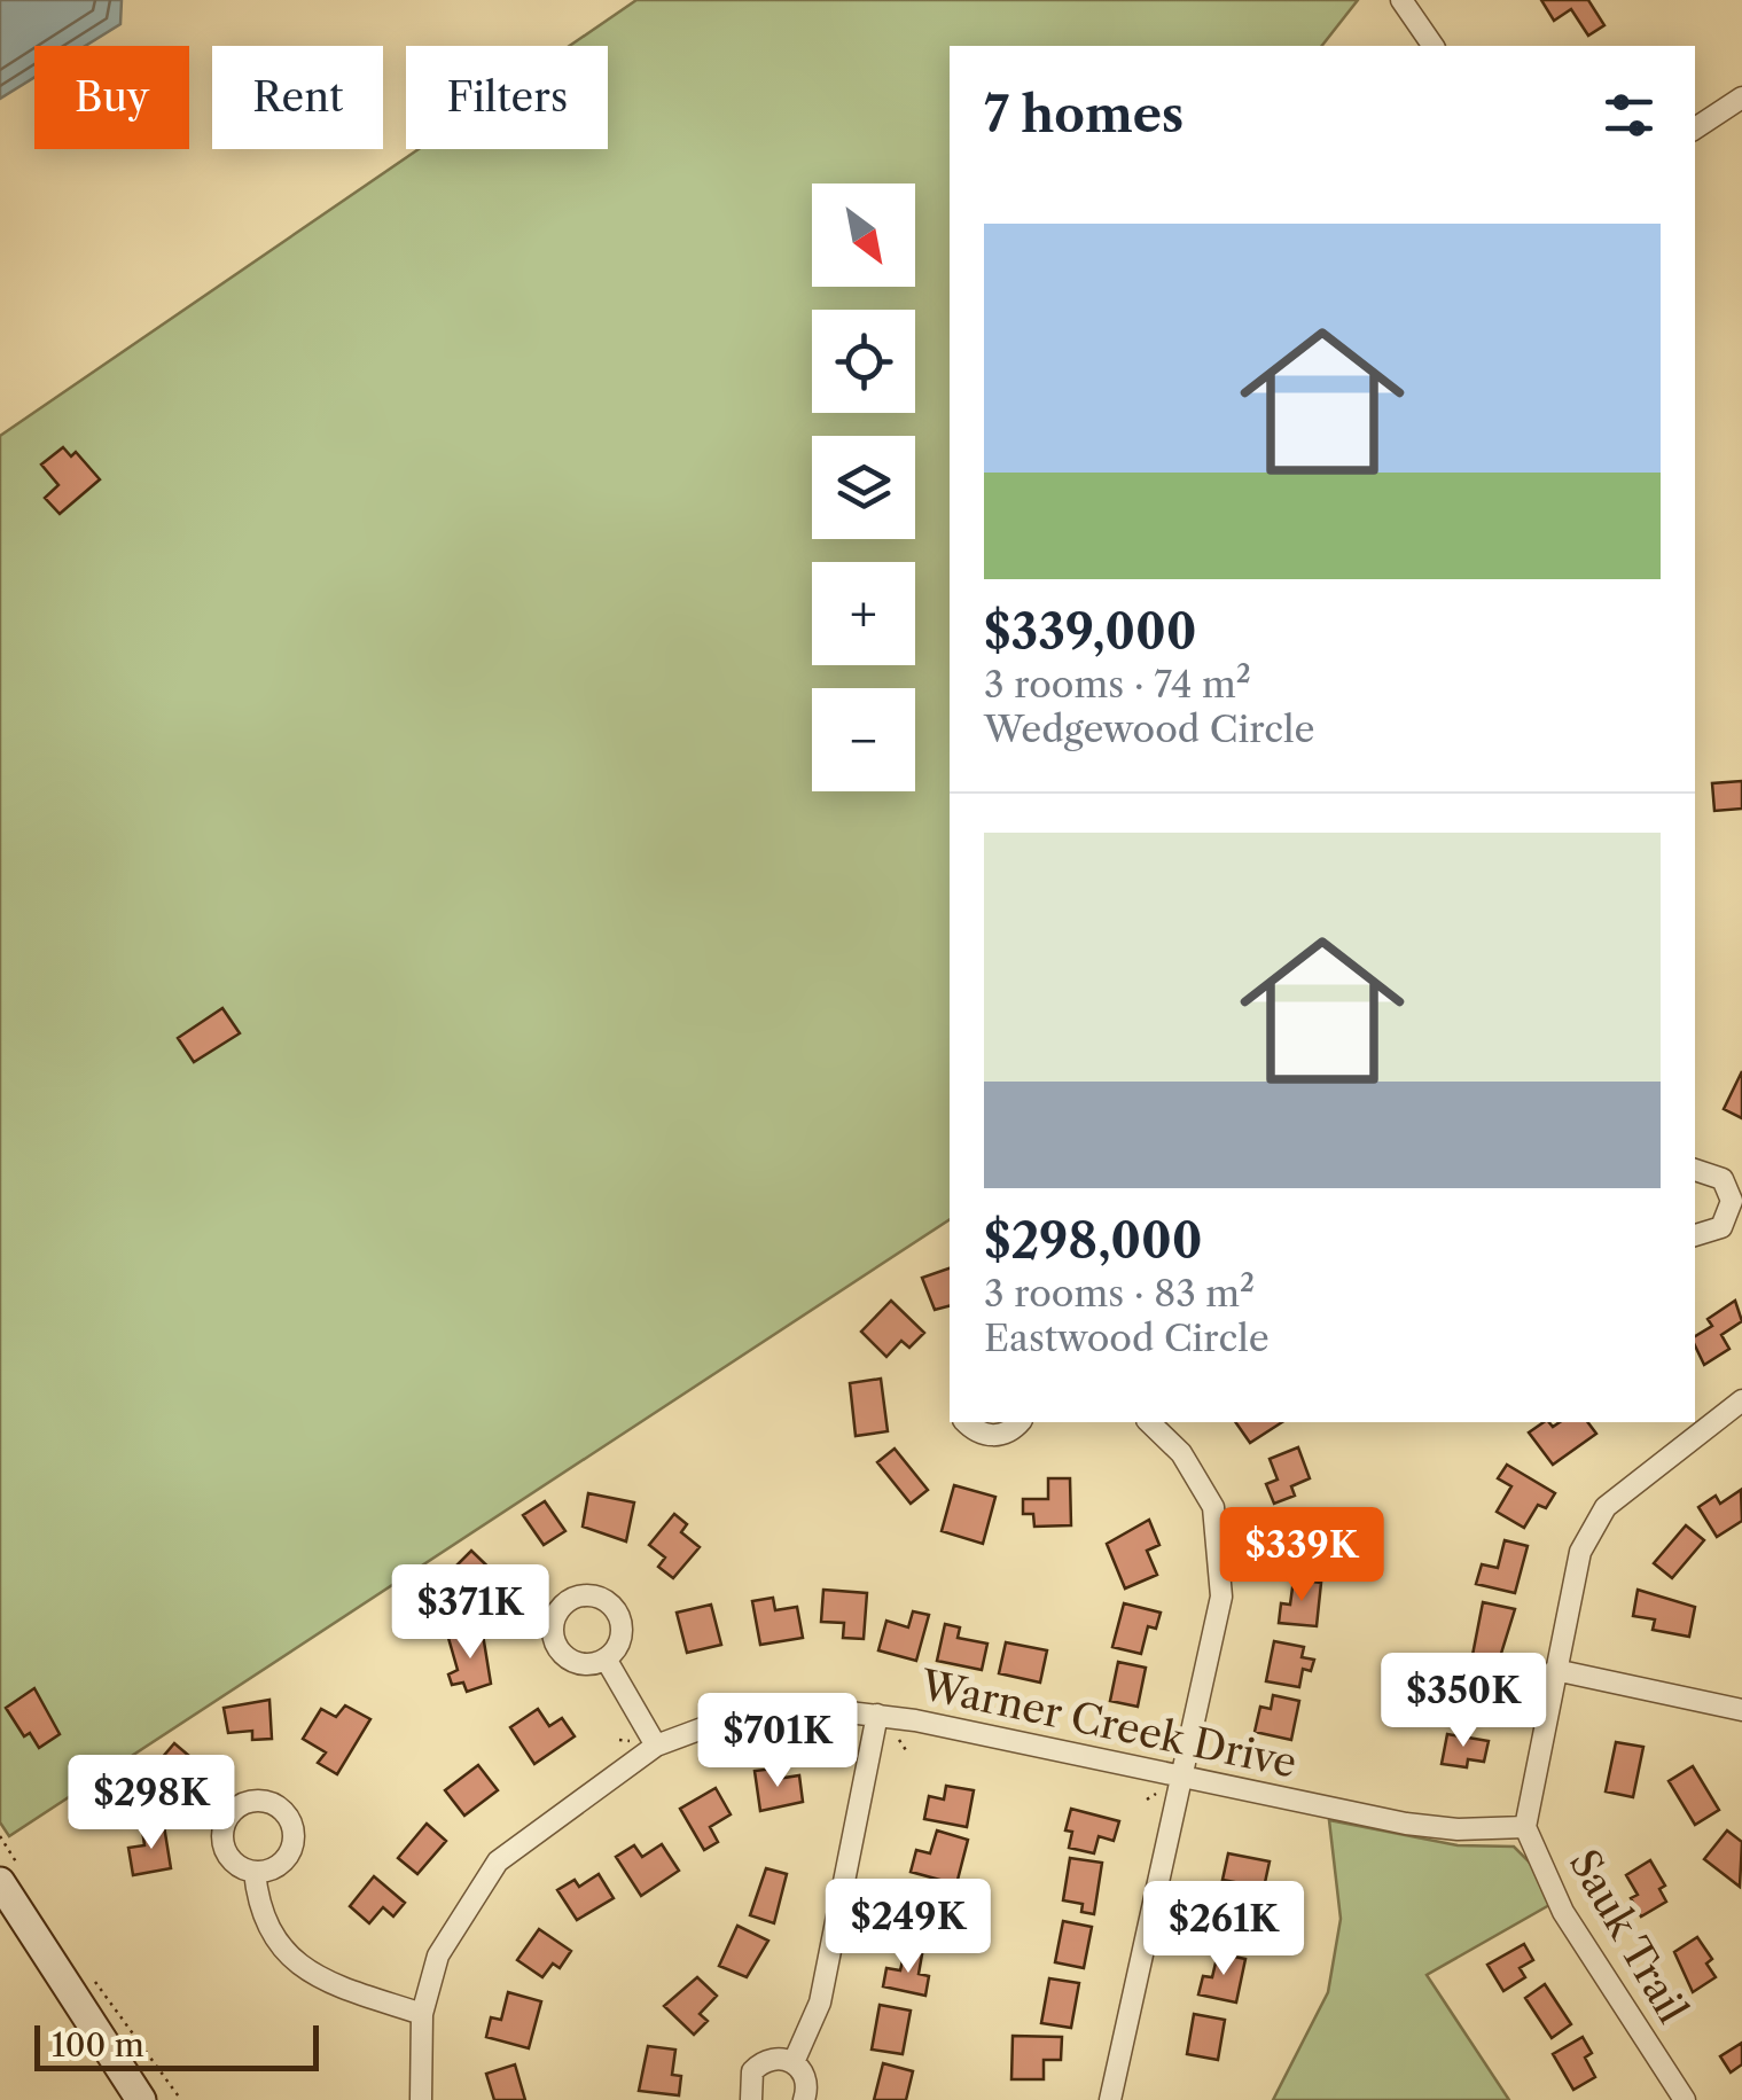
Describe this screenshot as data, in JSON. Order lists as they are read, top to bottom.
{
  "streets": {
    "street": ["Warner Creek Drive", "Sauk Trail"]
  },
  "crossings": [
    ["Warner Creek Drive", "Sauk Trail"]
  ],
  "scale_bar": "100 m",
  "north": "bottom right",
  "page": {
    "chip": ["Buy", "Rent", "Filters"],
    "heading": "7 homes",
    "map_buttons": ["+", "−"],
    "list": [
      {
        "name": "$339,000",
        "note": "3 rooms · 74 m² · Wedgewood Circle"
      },
      {
        "name": "$298,000",
        "note": "3 rooms · 83 m² · Eastwood Circle"
      }
    ],
    "price": [
      "$339K",
      "$371K",
      "$350K",
      "$701K",
      "$298K",
      "$249K",
      "$261K"
    ],
    "scale": "100 m"
  }
}
